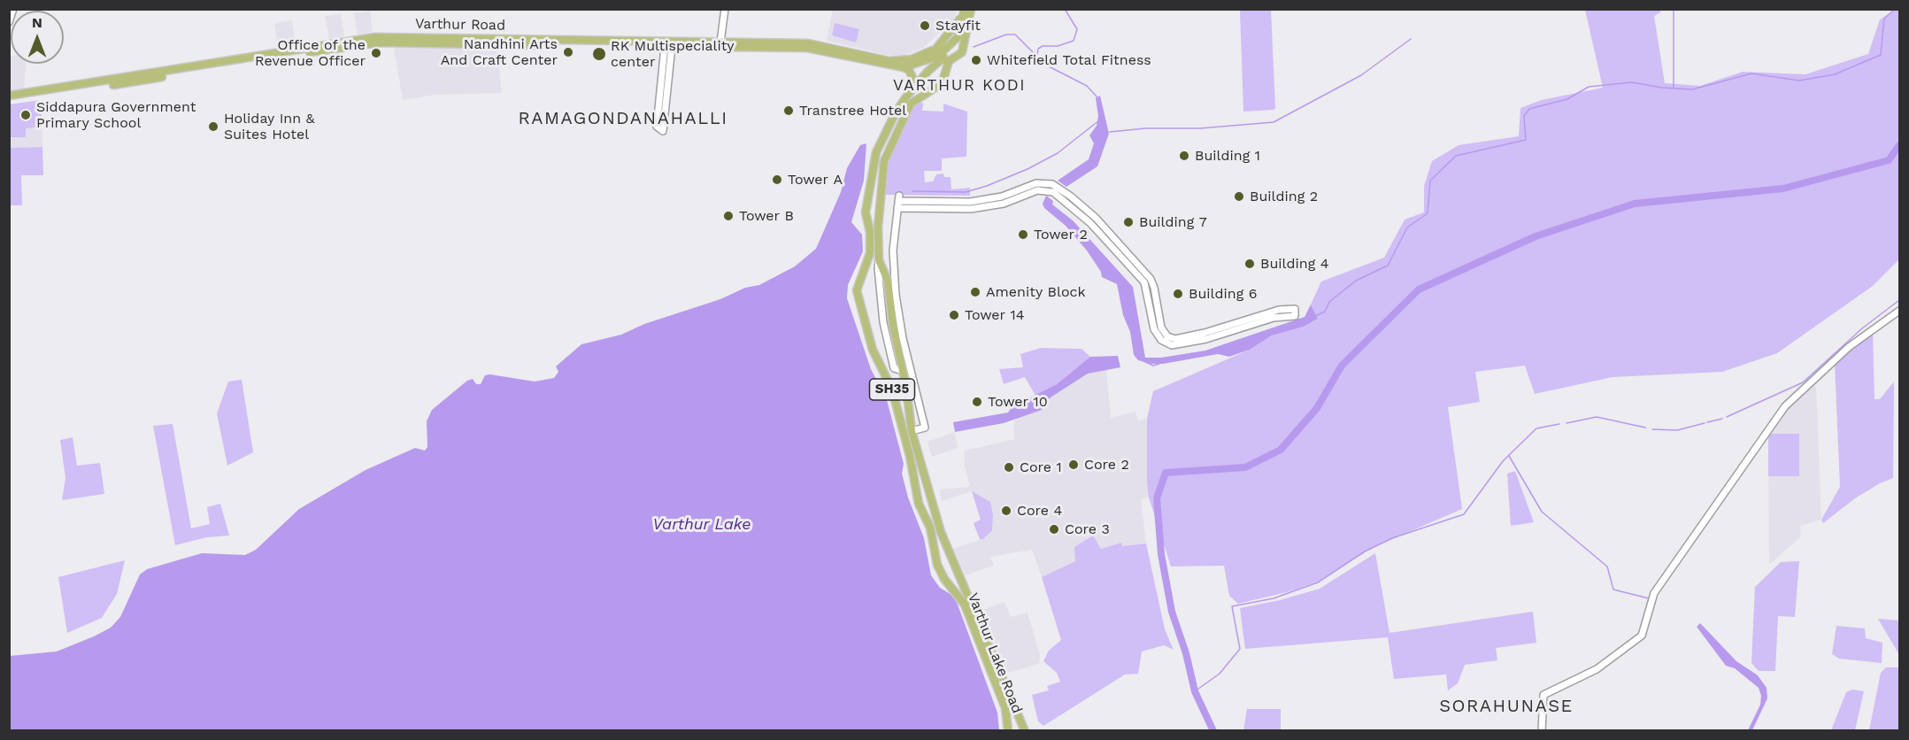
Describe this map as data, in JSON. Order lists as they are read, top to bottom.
{
  "streets": {
    "main road": ["Varthur Road", "SH35", "Varthur Lake Road"]
  },
  "crossings": [
    ["Varthur Road", "SH35"],
    ["Varthur Road", "Varthur Lake Road"],
    ["SH35", "Varthur Lake Road"]
  ],
  "districts": ["VARTHUR KODI", "RAMAGONDANAHALLI", "SORAHUNASE"],
  "water": ["Varthur Lake"],
  "places": [
    "Stayfit",
    "Nandhini Arts And Craft Center",
    "Office of the Revenue Officer",
    "RK Multispeciality center",
    "Whitefield Total Fitness",
    "Transtree Hotel",
    "Siddapura Government Primary School",
    "Holiday Inn & Suites Hotel",
    "Building 1",
    "Tower A",
    "Building 2",
    "Tower B",
    "Building 7",
    "Tower 2",
    "Building 4",
    "Amenity Block",
    "Building 6",
    "Tower 14",
    "Tower 10",
    "Core 2",
    "Core 1",
    "Core 4",
    "Core 3"
  ],
  "north": "top"
}
